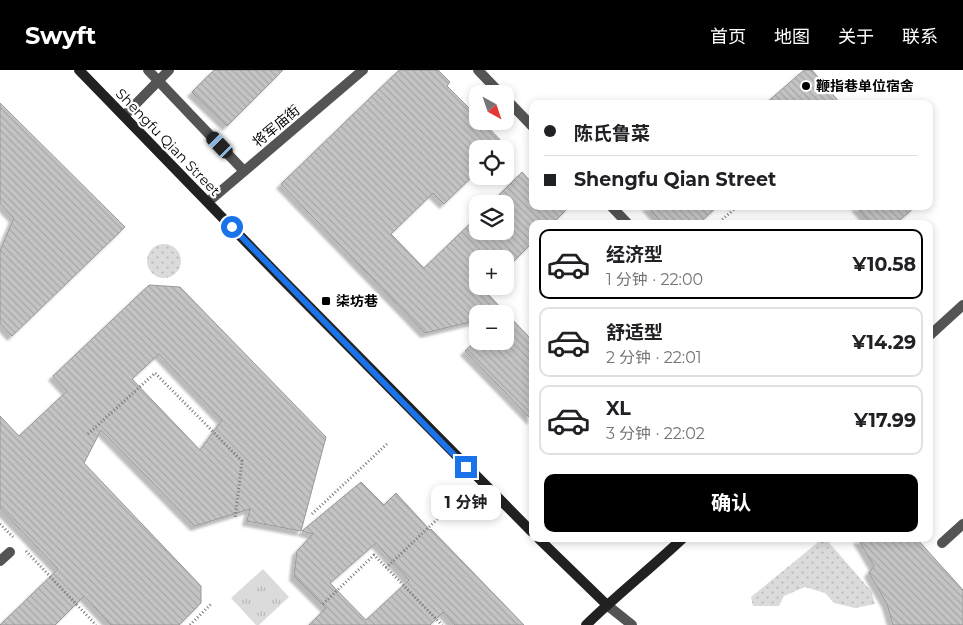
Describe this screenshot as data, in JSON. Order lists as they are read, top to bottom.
{
  "streets": {
    "street": ["将军庙街", "Shengfu Qian Street"]
  },
  "crossings": [
    ["将军庙街", "Shengfu Qian Street"]
  ],
  "places": {
    "other": ["鞭指巷单位宿舍"],
    "transit": ["柒坊巷"]
  },
  "north": "bottom right",
  "page": {
    "header": "Swyft",
    "nav": [
      "首页",
      "地图",
      "关于",
      "联系"
    ],
    "map_buttons": ["+", "−"],
    "banner": ["陈氏鲁菜", "Shengfu Qian Street"],
    "list": [
      {
        "name": "经济型",
        "note": "1 分钟 · 22:00",
        "value": "¥10.58"
      },
      {
        "name": "舒适型",
        "note": "2 分钟 · 22:01",
        "value": "¥14.29"
      },
      {
        "name": "XL",
        "note": "3 分钟 · 22:02",
        "value": "¥17.99"
      }
    ],
    "buttons": "确认",
    "bubble": "1 分钟"
  }
}
